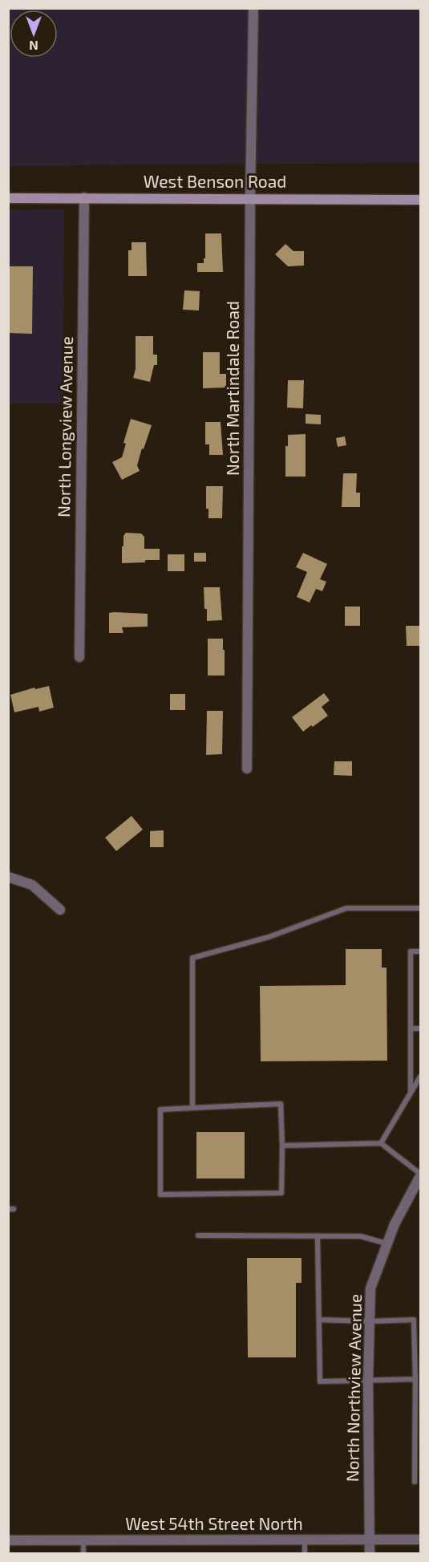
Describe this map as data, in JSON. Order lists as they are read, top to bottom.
{
  "streets": {
    "main road": ["West Benson Road"],
    "street": [
      "North Martindale Road",
      "North Longview Avenue",
      "North Northview Avenue",
      "West 54th Street North"
    ]
  },
  "crossings": [
    ["West Benson Road", "North Martindale Road"],
    ["West Benson Road", "North Longview Avenue"],
    ["North Northview Avenue", "West 54th Street North"]
  ],
  "north": "bottom"
}
